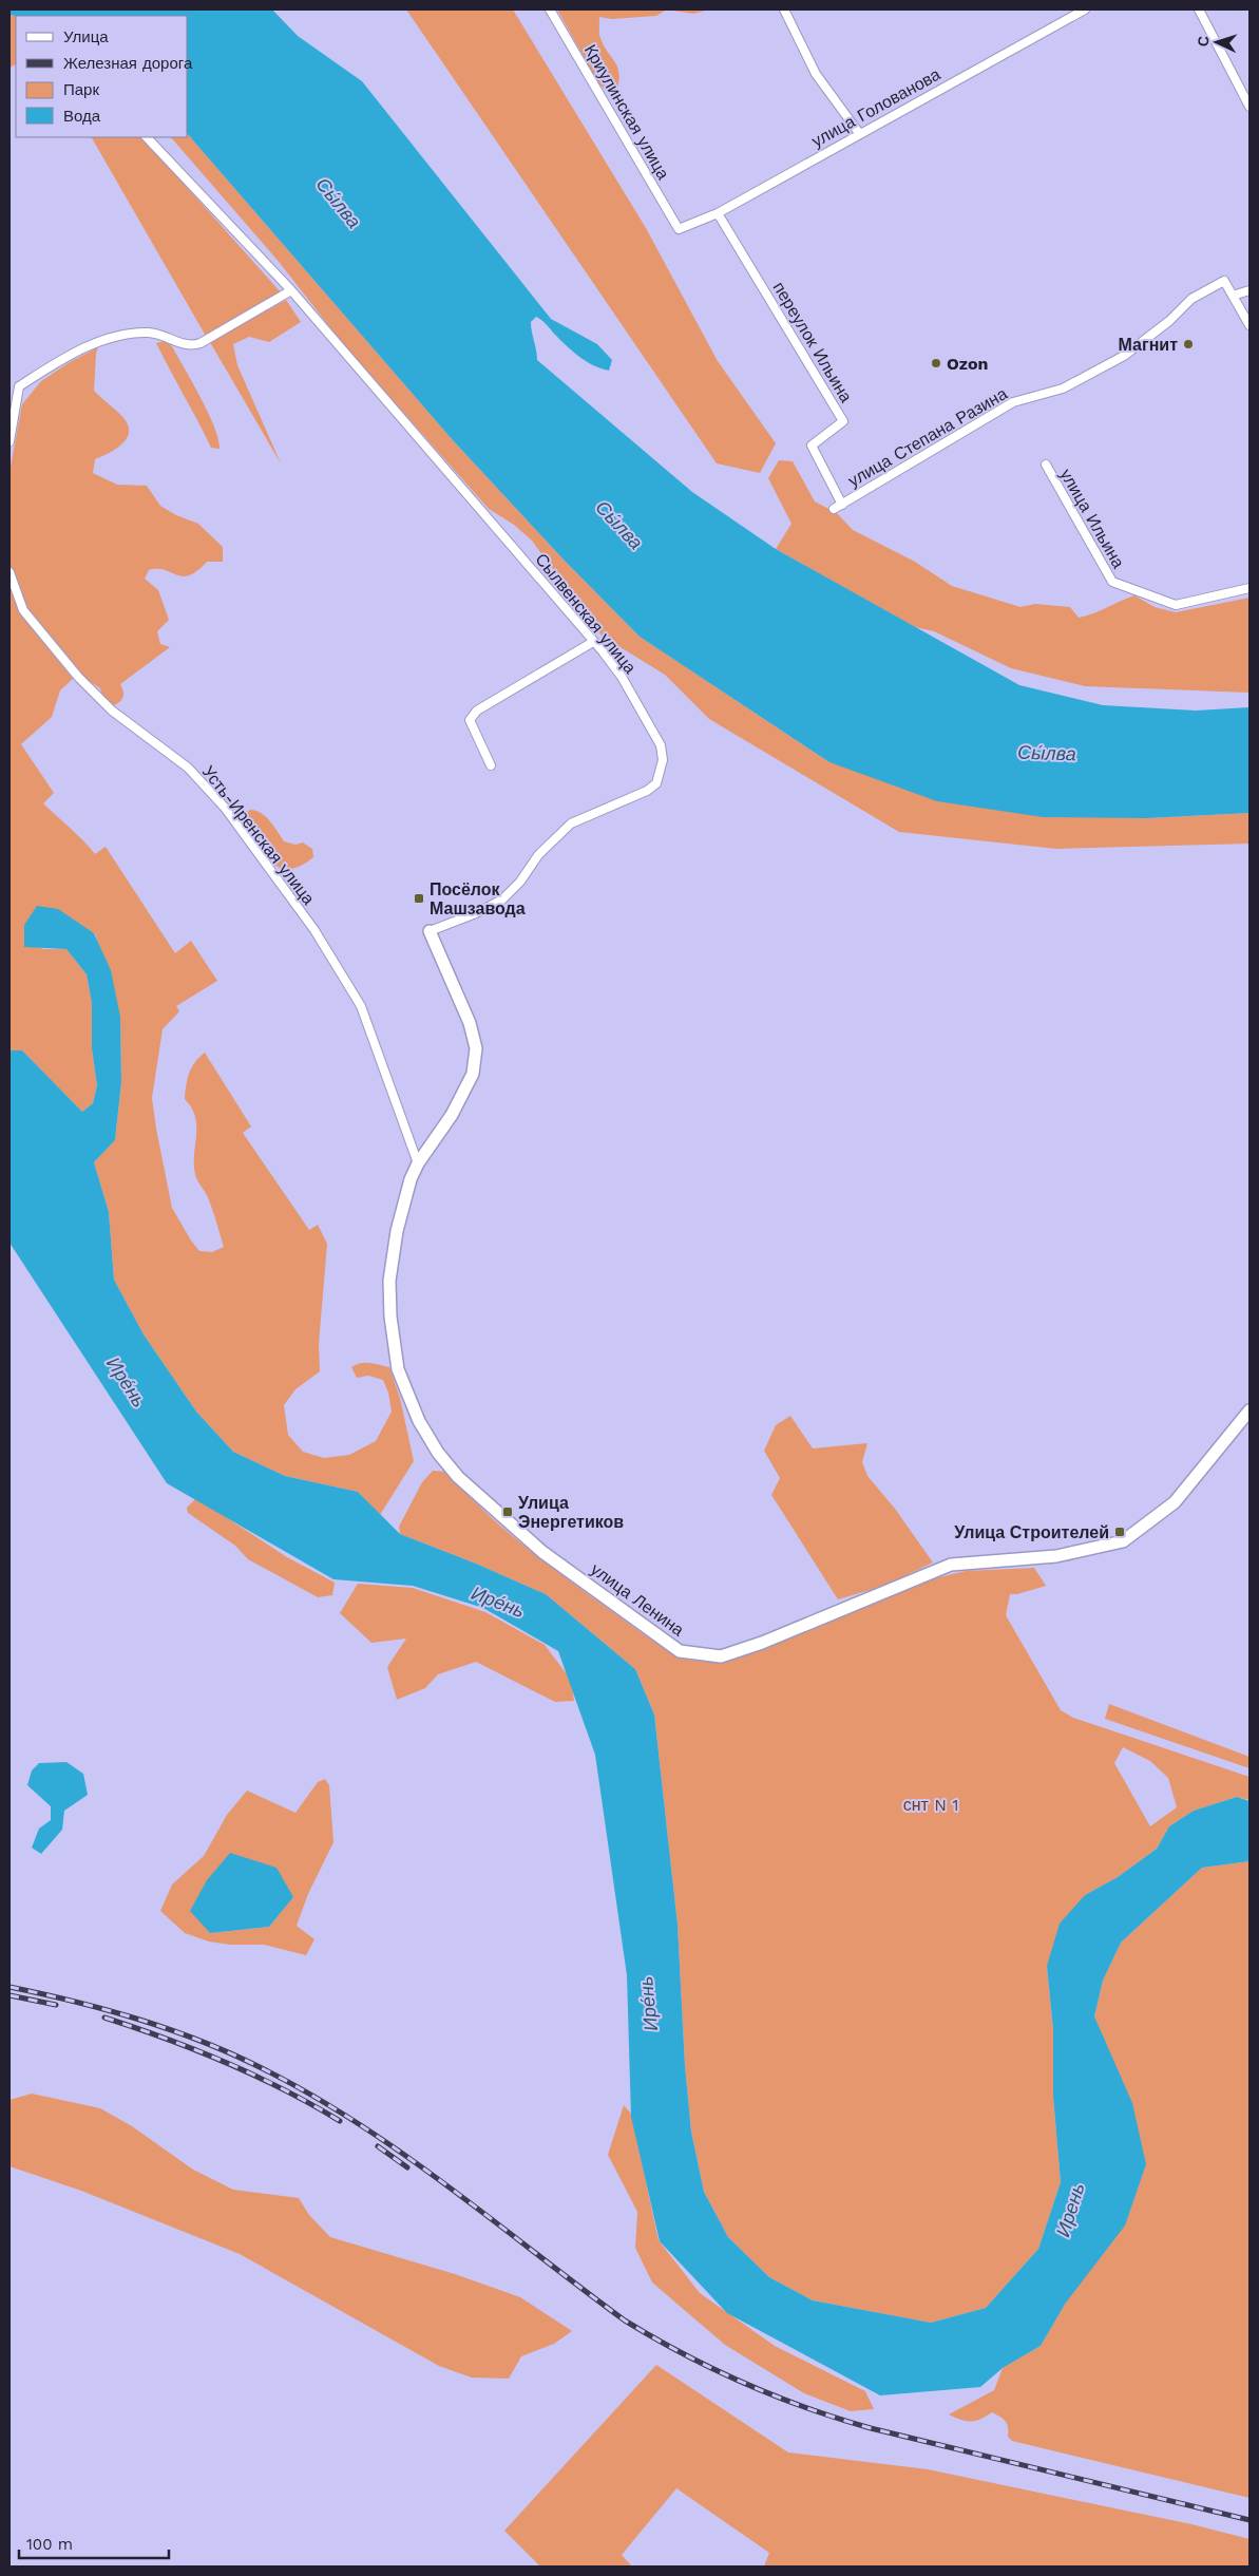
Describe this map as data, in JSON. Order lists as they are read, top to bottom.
{
  "streets": {
    "street": [
      "улица Голованова",
      "Криулинская улица",
      "переулок Ильина",
      "улица Степана Разина",
      "улица Ильина",
      "Сылвенская улица",
      "Усть-Иренская улица",
      "улица Ленина"
    ]
  },
  "crossings": [
    ["улица Голованова", "Криулинская улица"],
    ["улица Голованова", "переулок Ильина"],
    ["переулок Ильина", "улица Степана Разина"],
    ["Усть-Иренская улица", "улица Ленина"]
  ],
  "water": ["Сы́лва", "Ире́нь", "Ирень"],
  "parks": ["снт N 1"],
  "places": {
    "other": ["Магнит", "Ozon"],
    "transit": ["Посёлок Машзавода", "Улица Энергетиков", "Улица Строителей"]
  },
  "legend": [
    "Улица",
    "Железная дорога",
    "Парк",
    "Вода"
  ],
  "scale_bar": "100 m",
  "north": "left"
}
